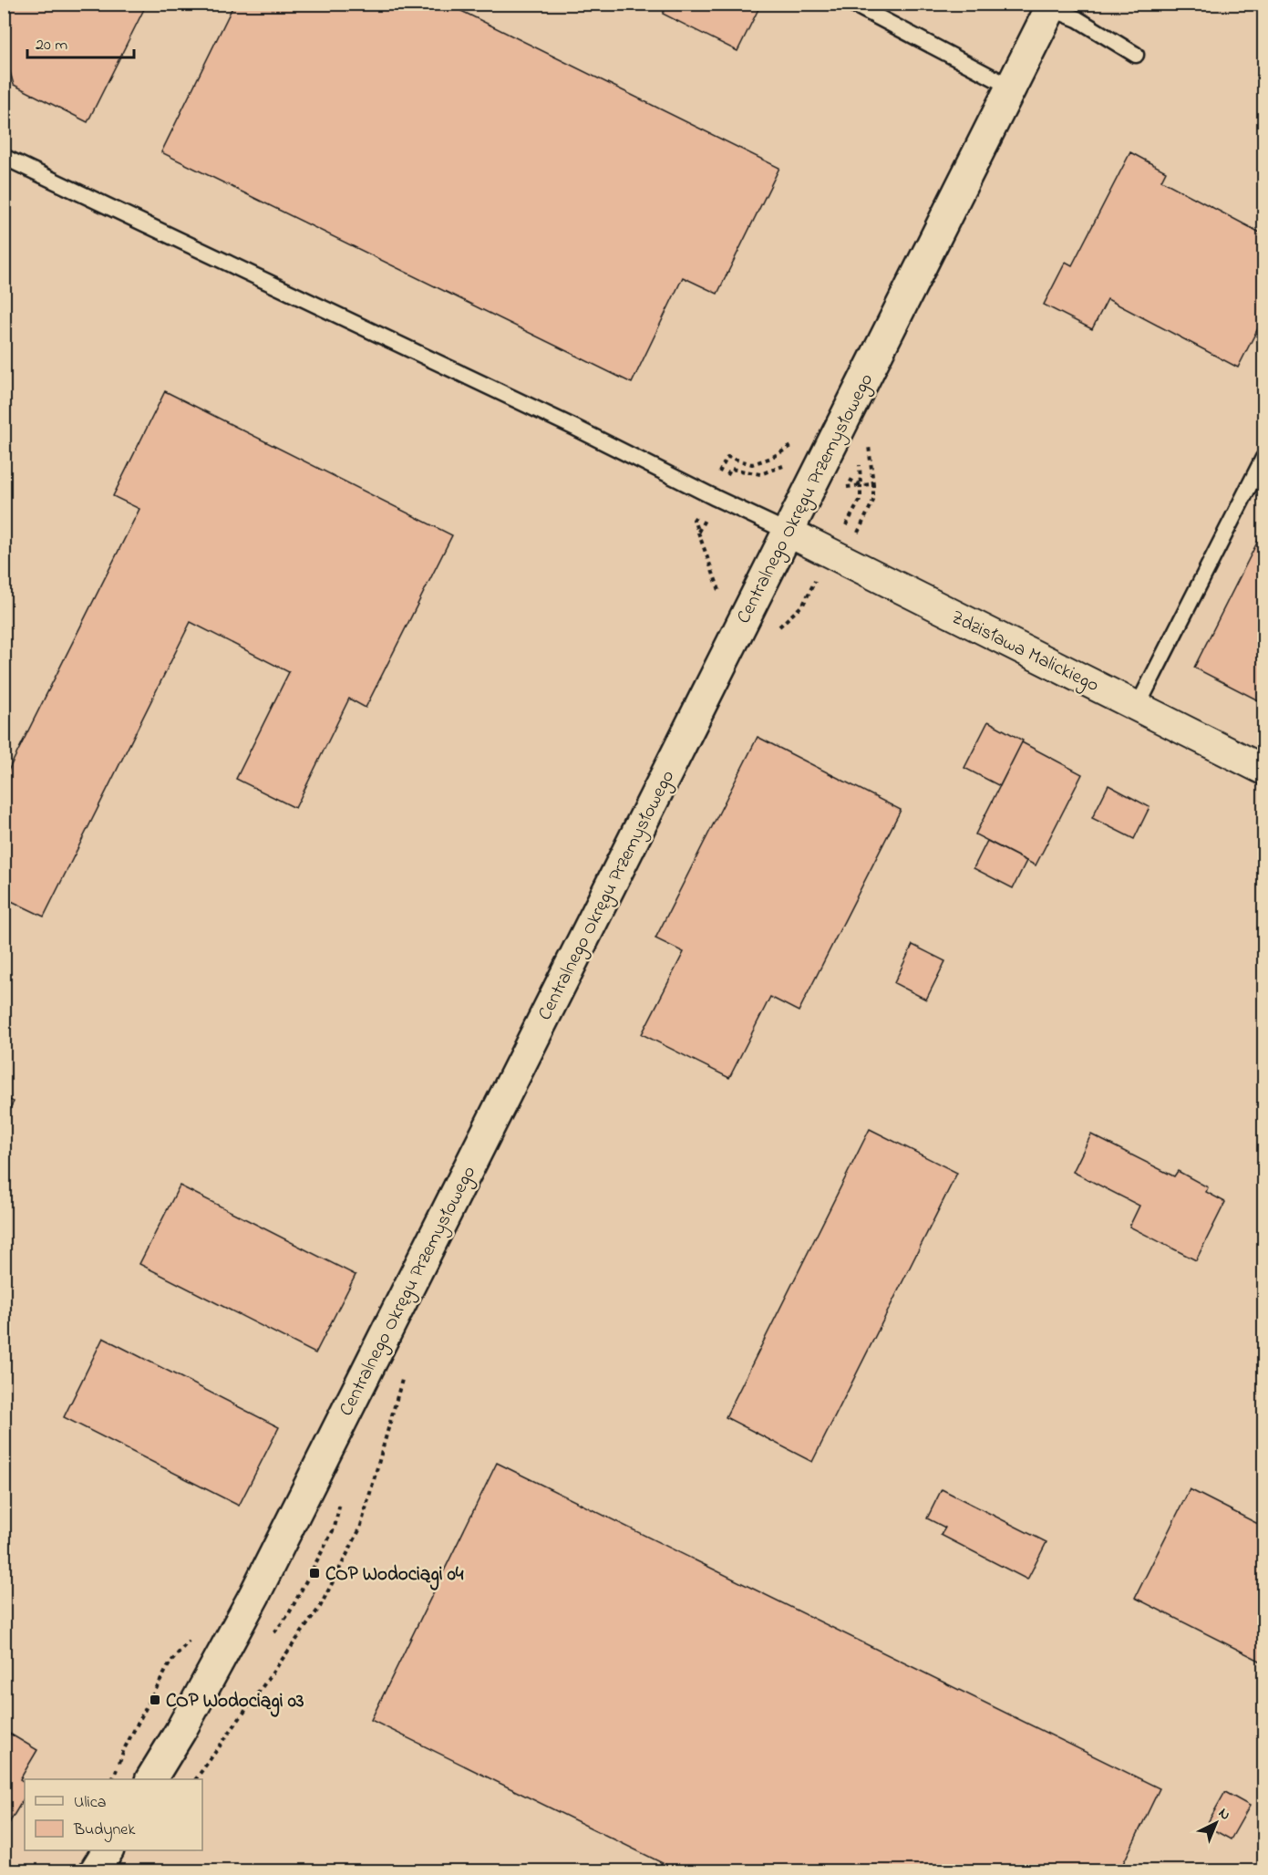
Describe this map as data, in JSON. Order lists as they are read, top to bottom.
{
  "streets": {
    "street": ["Centralnego Okręgu Przemysłowego", "Zdzisława Malickiego"]
  },
  "crossings": [
    ["Centralnego Okręgu Przemysłowego", "Zdzisława Malickiego"]
  ],
  "places": {
    "transit": ["COP Wodociągi 04", "COP Wodociągi 03"]
  },
  "legend": ["Ulica", "Budynek"],
  "scale_bar": "20 m",
  "north": "top right"
}
